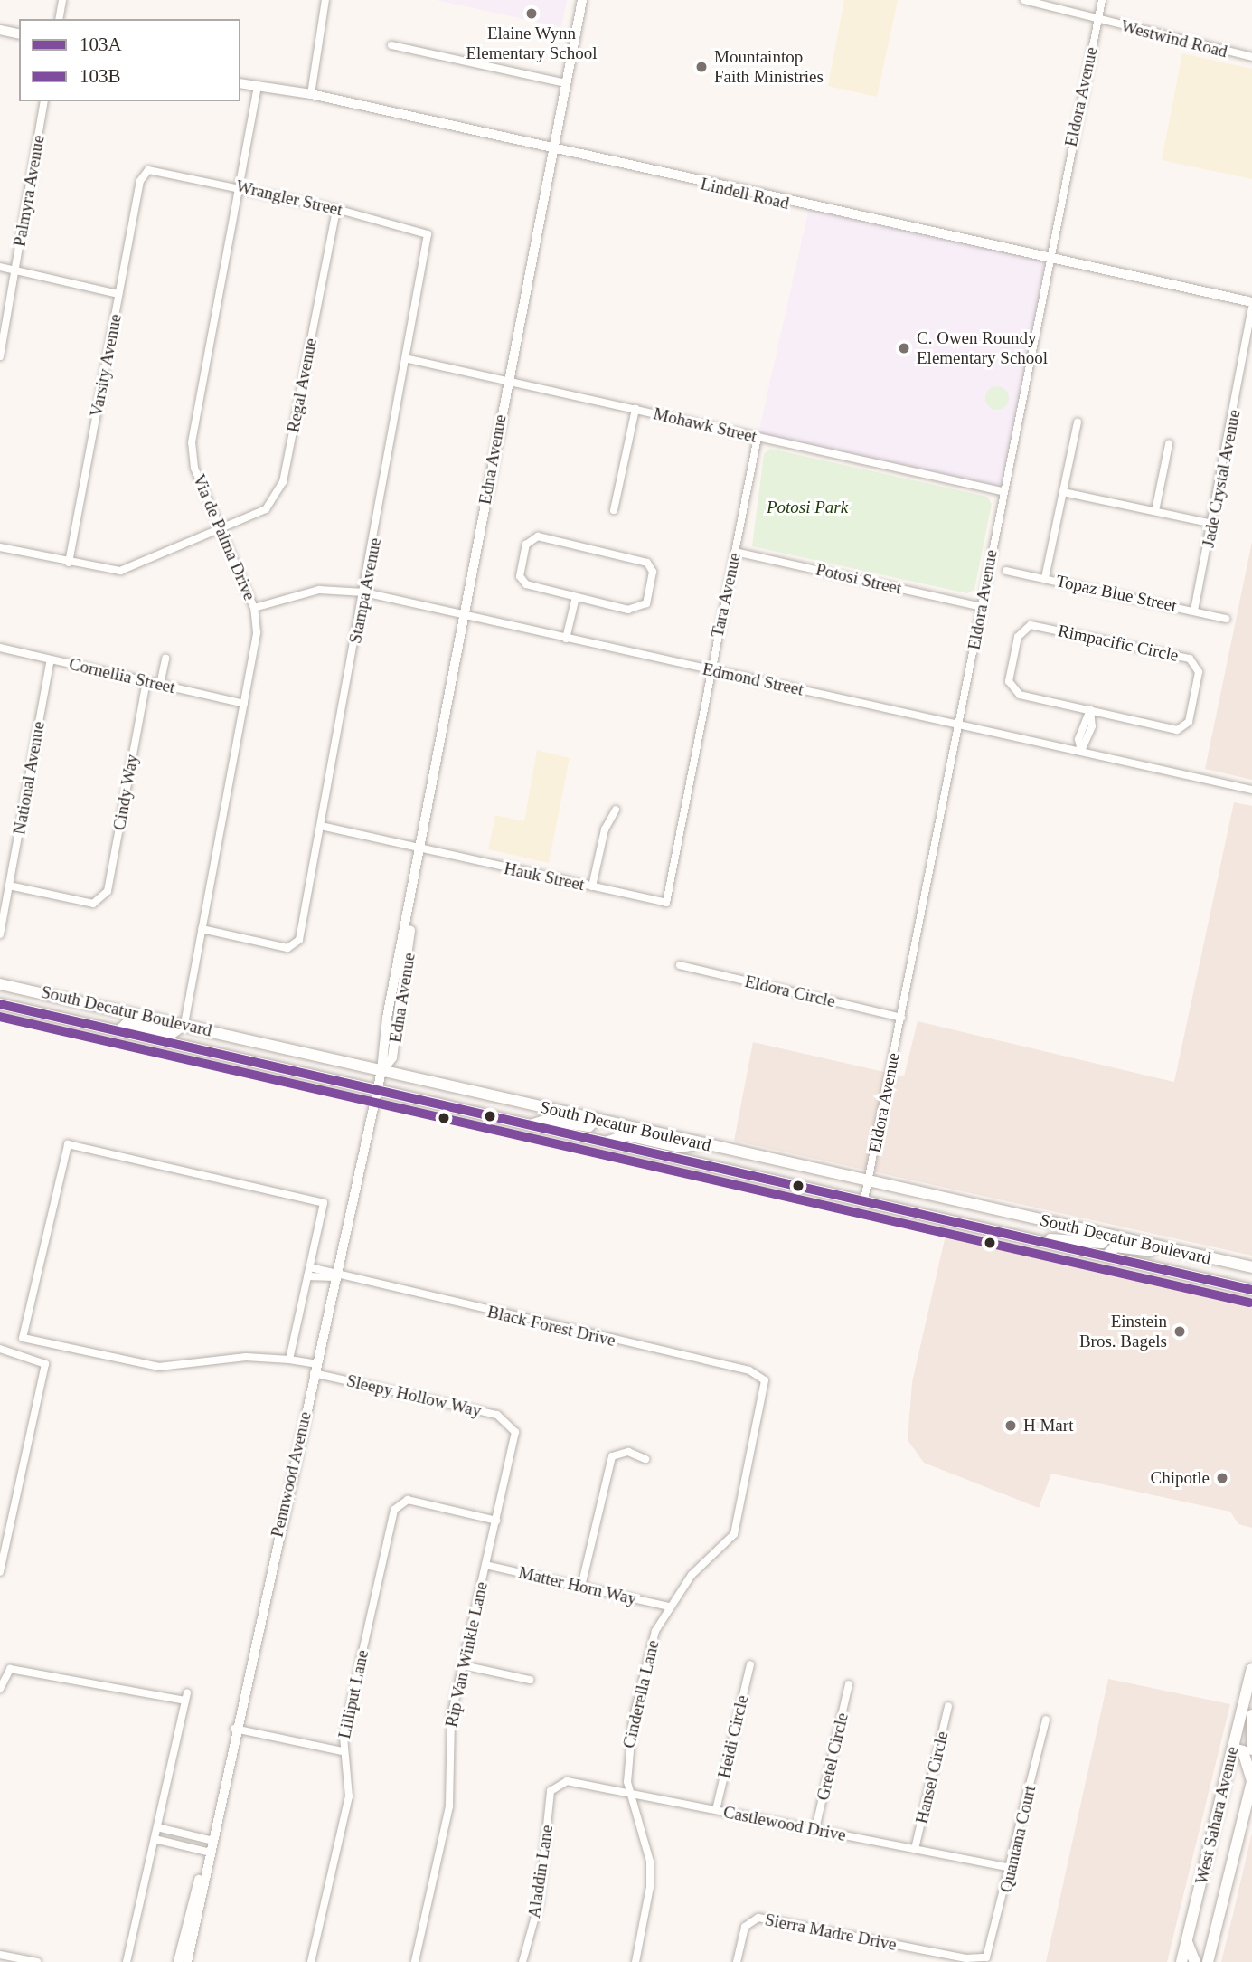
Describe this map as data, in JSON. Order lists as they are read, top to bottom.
{
  "streets": {
    "main road": ["South Decatur Boulevard", "West Sahara Avenue"],
    "street": [
      "Westwind Road",
      "Eldora Avenue",
      "Palmyra Avenue",
      "Lindell Road",
      "Wrangler Street",
      "Varsity Avenue",
      "Regal Avenue",
      "Mohawk Street",
      "Edna Avenue",
      "Jade Crystal Avenue",
      "Via de Palma Drive",
      "Potosi Street",
      "Stampa Avenue",
      "Topaz Blue Street",
      "Tara Avenue",
      "Rimpacific Circle",
      "Cornellia Street",
      "Edmond Street",
      "National Avenue",
      "Cindy Way",
      "Hauk Street",
      "Eldora Circle",
      "Black Forest Drive",
      "Sleepy Hollow Way",
      "Pennwood Avenue",
      "Matter Horn Way",
      "Rip Van Winkle Lane",
      "Lilliput Lane",
      "Cinderella Lane",
      "Heidi Circle",
      "Gretel Circle",
      "Hansel Circle",
      "Castlewood Drive",
      "Quantana Court",
      "Aladdin Lane",
      "Sierra Madre Drive"
    ]
  },
  "crossings": [
    ["Westwind Road", "Eldora Avenue"],
    ["Eldora Avenue", "Lindell Road"],
    ["Eldora Avenue", "Mohawk Street"],
    ["Eldora Avenue", "Potosi Street"],
    ["Eldora Avenue", "Edmond Street"],
    ["Eldora Avenue", "Eldora Circle"],
    ["Eldora Avenue", "South Decatur Boulevard"],
    ["Lindell Road", "Edna Avenue"],
    ["Lindell Road", "Via de Palma Drive"],
    ["Wrangler Street", "Varsity Avenue"],
    ["Wrangler Street", "Regal Avenue"],
    ["Wrangler Street", "Via de Palma Drive"],
    ["Wrangler Street", "Stampa Avenue"],
    ["Regal Avenue", "Via de Palma Drive"],
    ["Mohawk Street", "Edna Avenue"],
    ["Mohawk Street", "Stampa Avenue"],
    ["Mohawk Street", "Tara Avenue"],
    ["Edna Avenue", "Edmond Street"],
    ["Edna Avenue", "Hauk Street"],
    ["Edna Avenue", "South Decatur Boulevard"],
    ["Edna Avenue", "Pennwood Avenue"],
    ["Jade Crystal Avenue", "Topaz Blue Street"],
    ["Via de Palma Drive", "Stampa Avenue"],
    ["Via de Palma Drive", "Cornellia Street"],
    ["Via de Palma Drive", "Edmond Street"],
    ["Via de Palma Drive", "South Decatur Boulevard"],
    ["Potosi Street", "Tara Avenue"],
    ["Stampa Avenue", "Edmond Street"],
    ["Stampa Avenue", "Hauk Street"],
    ["Tara Avenue", "Edmond Street"],
    ["Tara Avenue", "Hauk Street"],
    ["Cornellia Street", "National Avenue"],
    ["Cornellia Street", "Cindy Way"],
    ["National Avenue", "Cindy Way"],
    ["South Decatur Boulevard", "Pennwood Avenue"],
    ["Black Forest Drive", "Pennwood Avenue"],
    ["Black Forest Drive", "Cinderella Lane"],
    ["Sleepy Hollow Way", "Pennwood Avenue"],
    ["Sleepy Hollow Way", "Rip Van Winkle Lane"],
    ["Matter Horn Way", "Rip Van Winkle Lane"],
    ["Matter Horn Way", "Cinderella Lane"],
    ["Rip Van Winkle Lane", "Lilliput Lane"],
    ["Cinderella Lane", "Castlewood Drive"],
    ["Heidi Circle", "Castlewood Drive"],
    ["Gretel Circle", "Castlewood Drive"],
    ["Hansel Circle", "Castlewood Drive"],
    ["Castlewood Drive", "Quantana Court"],
    ["Castlewood Drive", "Aladdin Lane"],
    ["Quantana Court", "Sierra Madre Drive"]
  ],
  "parks": ["Potosi Park"],
  "places": [
    "Elaine Wynn Elementary School",
    "Mountaintop Faith Ministries",
    "C. Owen Roundy Elementary School",
    "Einstein Bros. Bagels",
    "H Mart",
    "Chipotle"
  ],
  "lines": ["transit line 103A", "transit line 103B"],
  "legend": ["103A", "103B"]
}
